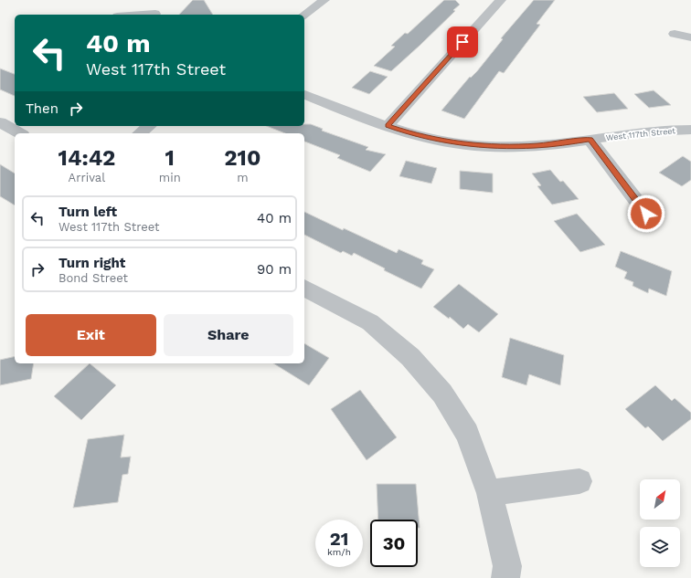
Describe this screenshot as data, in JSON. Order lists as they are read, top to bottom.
{
  "streets": {
    "street": ["West 117th Street"]
  },
  "north": "top right",
  "page": {
    "turn": ["40 m", "West 117th Street"],
    "then": "Then",
    "eta": [
      "14:42",
      "Arrival",
      "1",
      "min",
      "210",
      "m"
    ],
    "list": [
      {
        "name": "Turn left",
        "note": "West 117th Street",
        "value": "40 m"
      },
      {
        "name": "Turn right",
        "note": "Bond Street",
        "value": "90 m"
      }
    ],
    "buttons": ["Exit", "Share"],
    "speed": "21 km/h",
    "limit": "30"
  }
}
